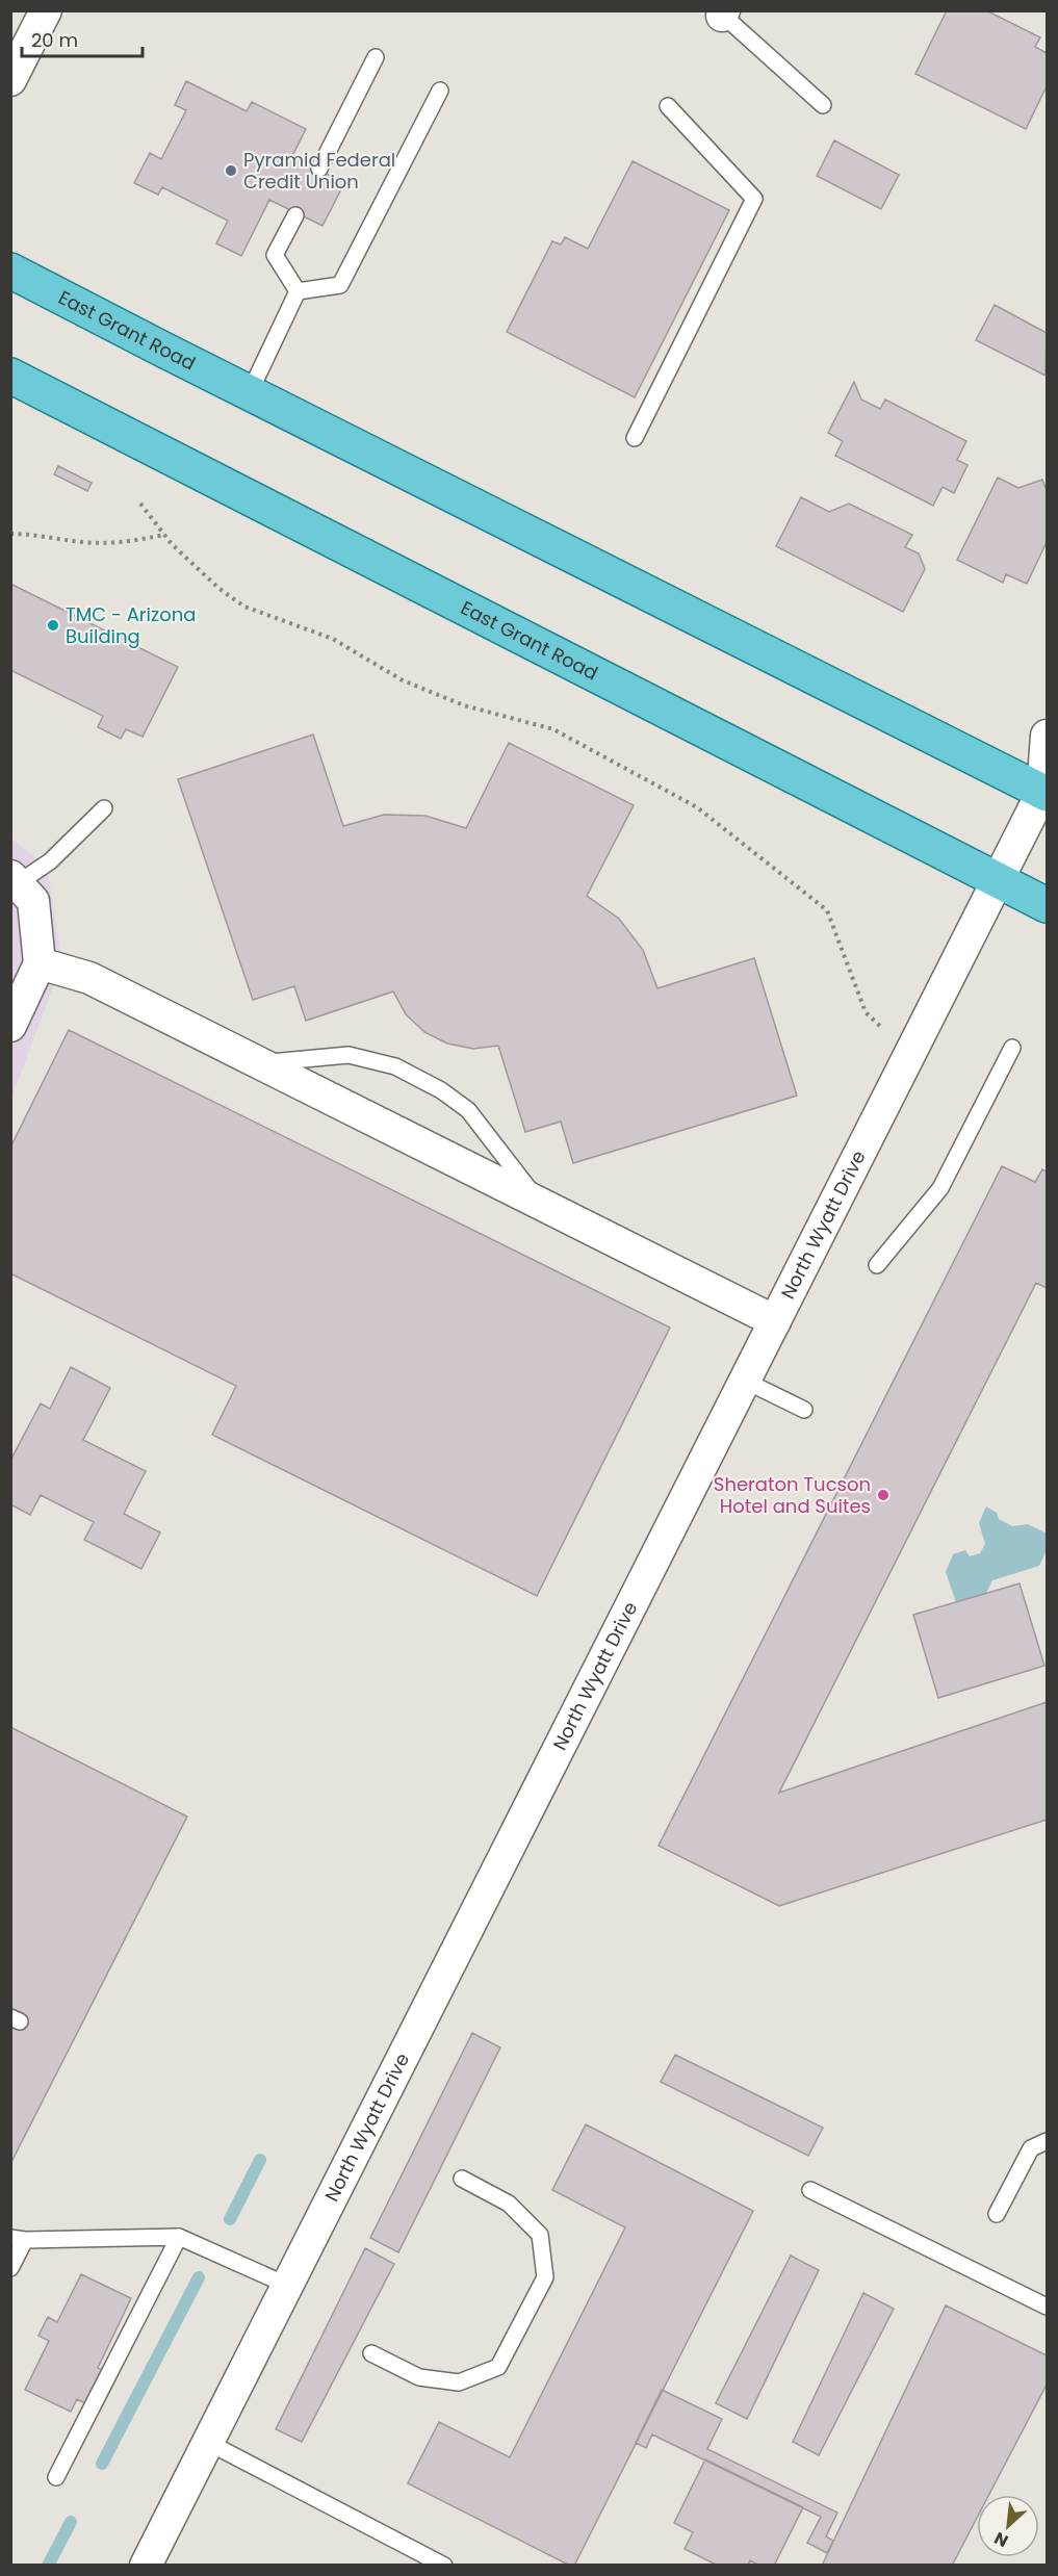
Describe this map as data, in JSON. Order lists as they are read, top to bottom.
{
  "streets": {
    "main road": ["East Grant Road"],
    "street": ["North Wyatt Drive"]
  },
  "crossings": [
    ["East Grant Road", "North Wyatt Drive"]
  ],
  "places": ["Pyramid Federal Credit Union", "TMC - Arizona Building", "Sheraton Tucson Hotel and Suites"],
  "scale_bar": "20 m",
  "north": "bottom left"
}
